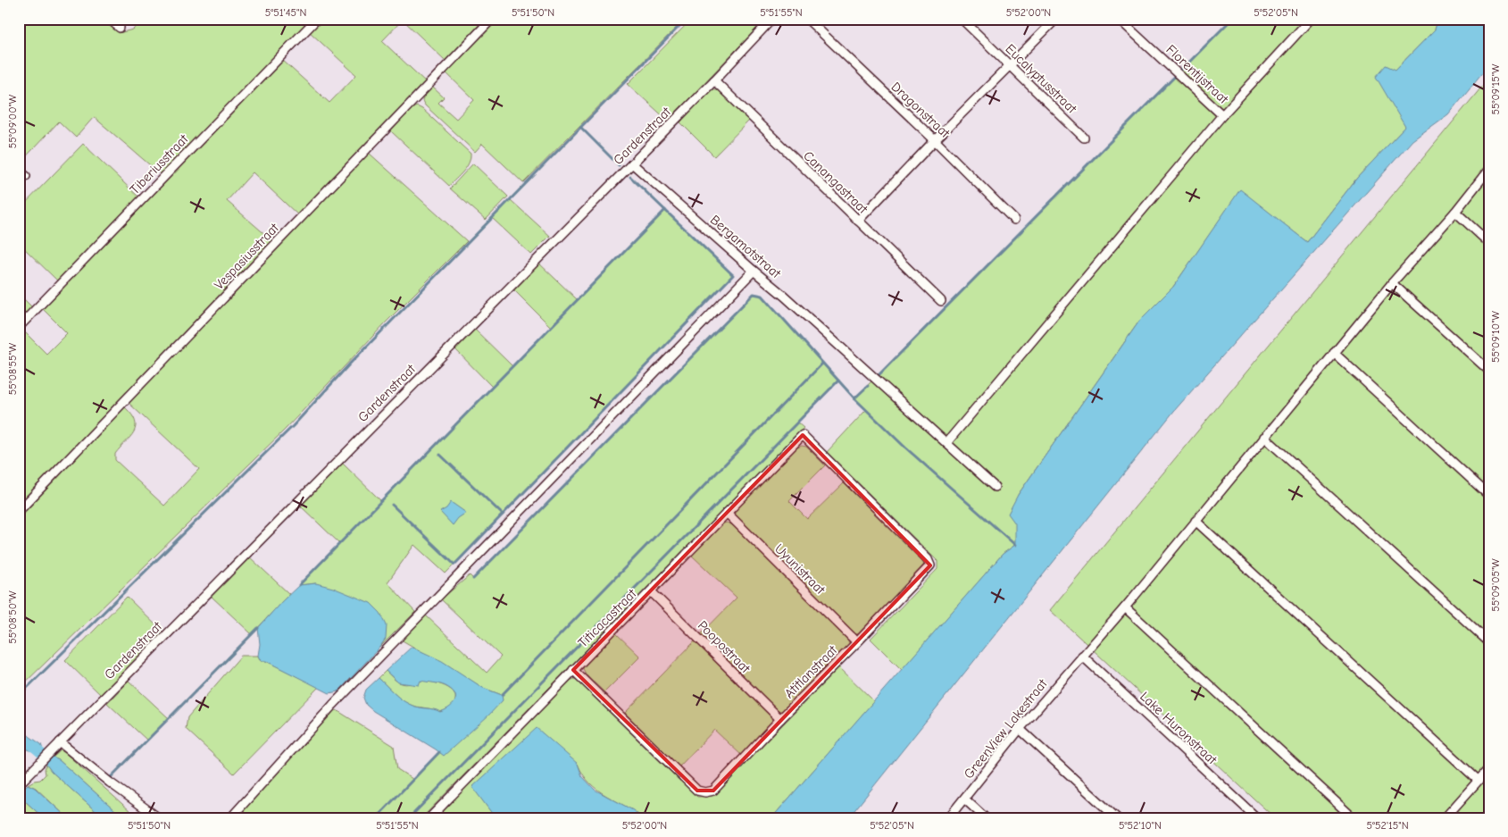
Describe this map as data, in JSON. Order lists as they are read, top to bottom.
{
  "streets": {
    "street": [
      "Florentijstraat",
      "Eucalyptusstraat",
      "Dragonstraat",
      "Gardenstraat",
      "Tiberiusstraat",
      "Canangastraat",
      "Bergamotstraat",
      "Vespasiusstraat",
      "Uyunistraat",
      "Titicacastraat",
      "Poopostraat",
      "Atitlanstraat",
      "Lake Huronstraat",
      "GreenView Lakestraat"
    ]
  },
  "crossings": [
    ["Gardenstraat", "Canangastraat"],
    ["Gardenstraat", "Bergamotstraat"],
    ["Uyunistraat", "Titicacastraat"],
    ["Uyunistraat", "Atitlanstraat"],
    ["Titicacastraat", "Poopostraat"],
    ["Titicacastraat", "Atitlanstraat"],
    ["Poopostraat", "Atitlanstraat"],
    ["Lake Huronstraat", "GreenView Lakestraat"]
  ],
  "coordinates": [
    "5°51'45\"N",
    "5°51'50\"N",
    "5°51'55\"N",
    "5°52'00\"N",
    "5°52'05\"N",
    "55°09'15\"W",
    "55°09'00\"W",
    "55°09'10\"W",
    "55°08'55\"W",
    "55°09'05\"W",
    "55°08'50\"W",
    "5°52'10\"N",
    "5°52'15\"N"
  ]
}
